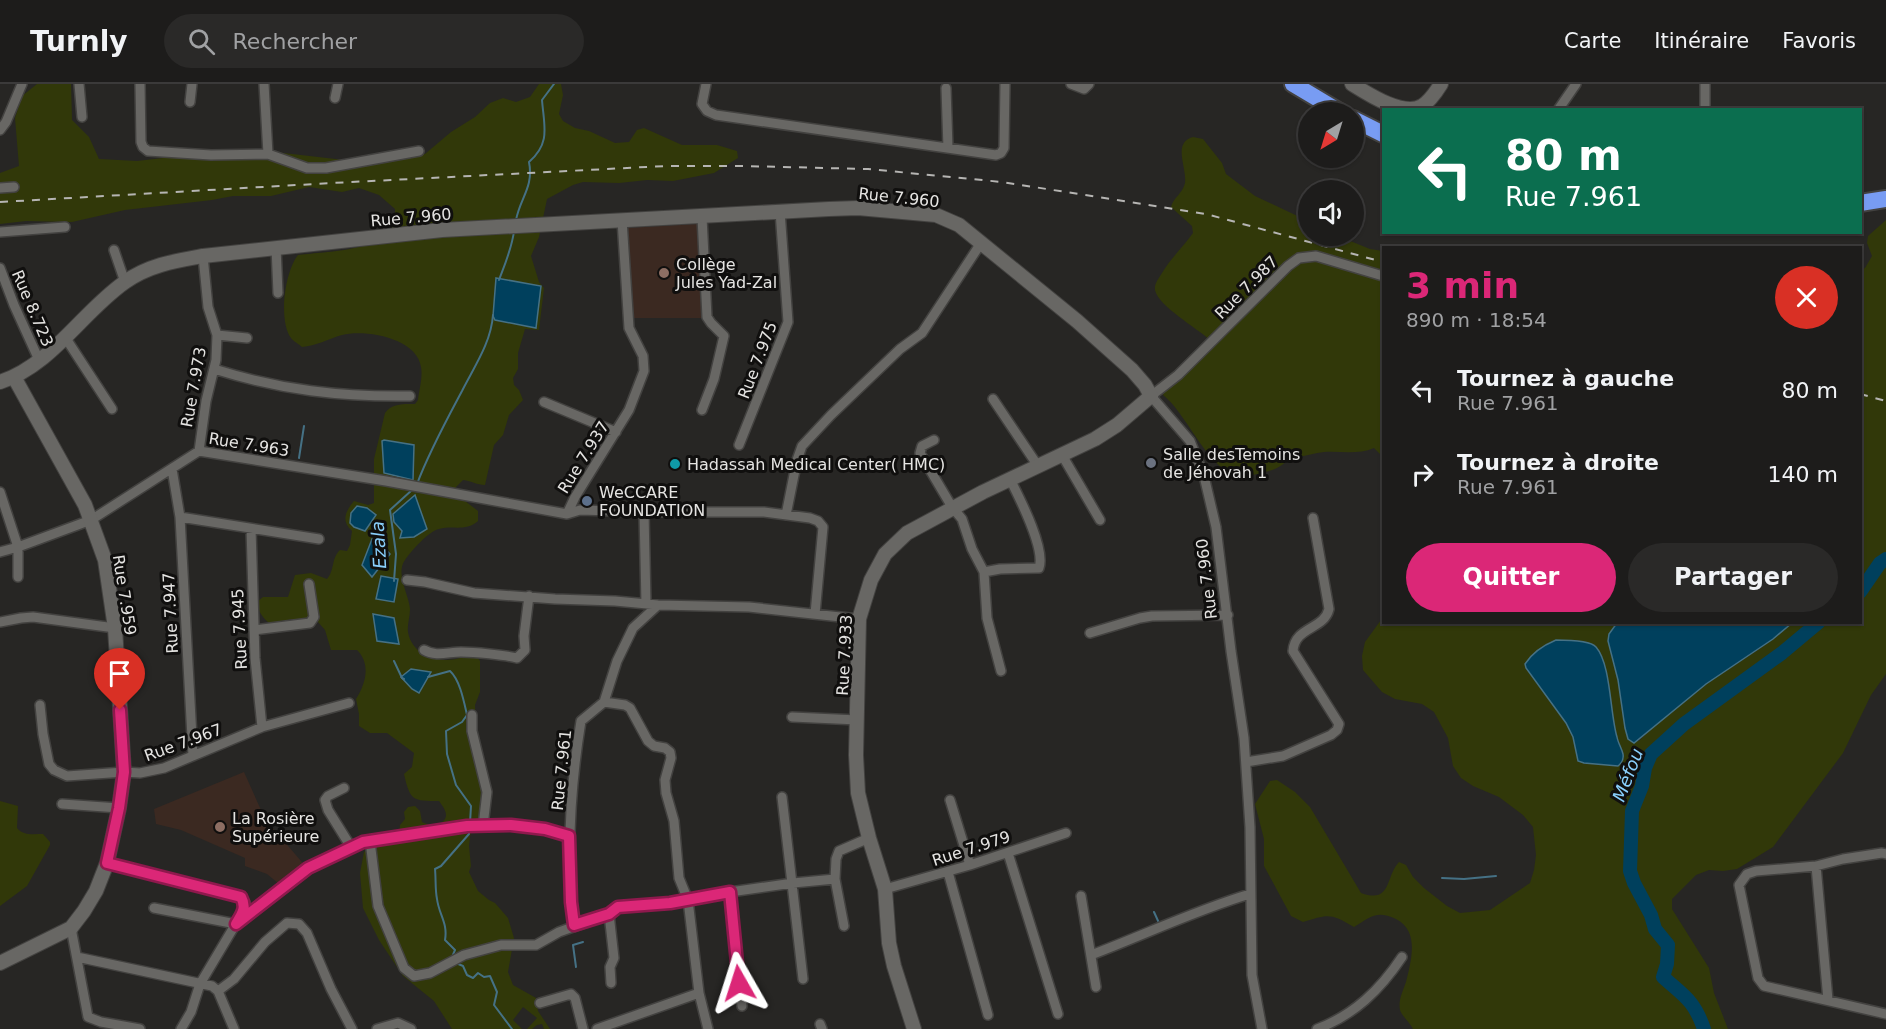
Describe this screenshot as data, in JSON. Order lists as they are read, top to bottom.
{
  "streets": {
    "street": [
      "Rue 7.960",
      "Rue 7.987",
      "Rue 8.723",
      "Rue 7.975",
      "Rue 7.973",
      "Rue 7.963",
      "Rue 7.937",
      "Rue 7.959",
      "Rue 7.947",
      "Rue 7.945",
      "Rue 7.933",
      "Rue 7.967",
      "Rue 7.961",
      "Rue 7.979"
    ]
  },
  "crossings": [
    ["Rue 7.960", "Rue 7.987"],
    ["Rue 7.960", "Rue 8.723"],
    ["Rue 7.960", "Rue 7.975"],
    ["Rue 7.960", "Rue 7.973"],
    ["Rue 7.960", "Rue 7.937"],
    ["Rue 7.960", "Rue 7.959"],
    ["Rue 7.960", "Rue 7.933"],
    ["Rue 7.987", "Rue 7.933"],
    ["Rue 7.973", "Rue 7.963"],
    ["Rue 7.963", "Rue 7.937"],
    ["Rue 7.963", "Rue 7.959"],
    ["Rue 7.963", "Rue 7.947"],
    ["Rue 7.959", "Rue 7.967"],
    ["Rue 7.947", "Rue 7.967"],
    ["Rue 7.945", "Rue 7.967"],
    ["Rue 7.933", "Rue 7.979"]
  ],
  "water": ["Ezala", "Méfou"],
  "places": [
    "Collège Jules Yad-Zal",
    "Salle desTemoins de Jéhovah 1",
    "Hadassah Medical Center( HMC)",
    "WeCCARE FOUNDATION",
    "La Rosière Supérieure"
  ],
  "north": "bottom left",
  "page": {
    "header": "Turnly",
    "search": "Rechercher",
    "nav": ["Carte", "Itinéraire", "Favoris"],
    "turn": ["80 m", "Rue 7.961"],
    "heading": ["3 min", "890 m · 18:54"],
    "list": [
      {
        "name": "Tournez à gauche",
        "note": "Rue 7.961",
        "value": "80 m"
      },
      {
        "name": "Tournez à droite",
        "note": "Rue 7.961",
        "value": "140 m"
      }
    ],
    "buttons": ["Quitter", "Partager"]
  }
}
